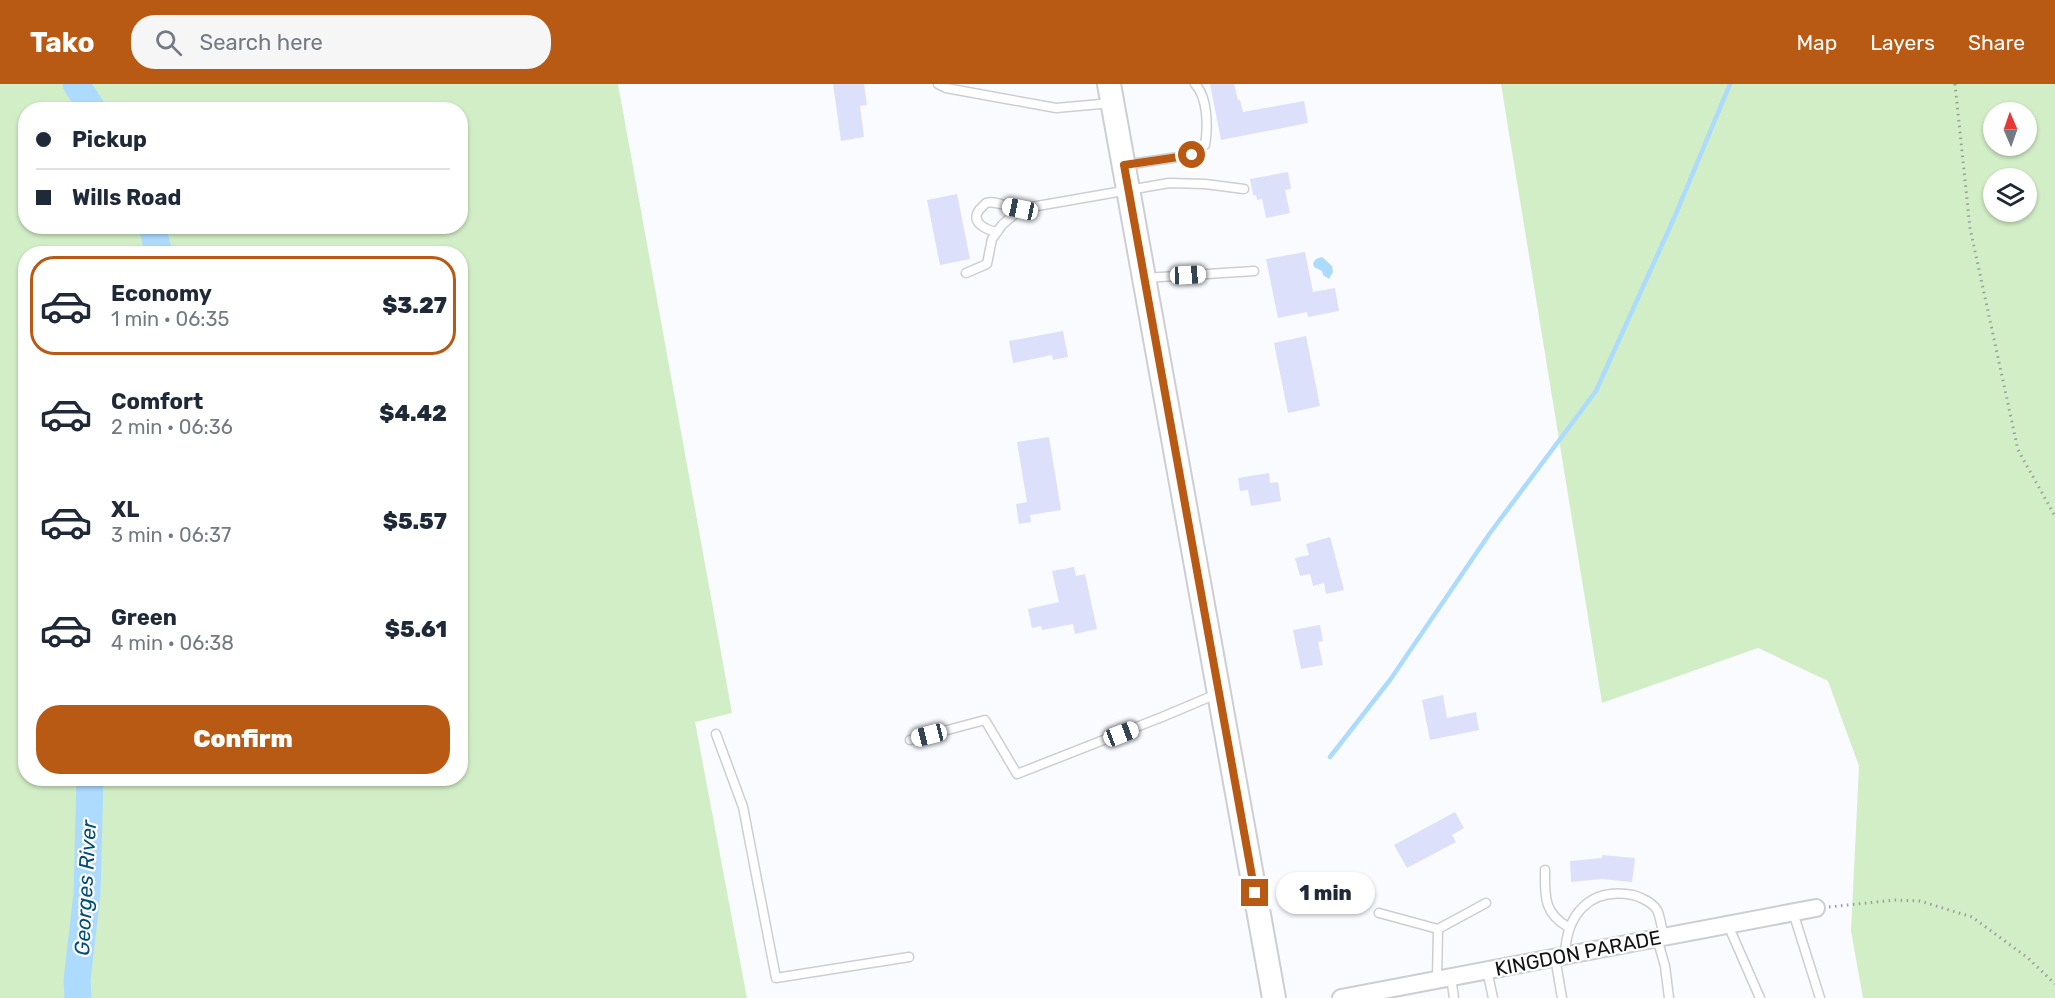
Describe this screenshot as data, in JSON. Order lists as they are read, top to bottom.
{
  "streets": {
    "street": ["KINGDON PARADE"]
  },
  "water": ["Georges River"],
  "north": "top",
  "page": {
    "header": "Tako",
    "search": "Search here",
    "nav": ["Map", "Layers", "Share"],
    "banner": ["Pickup", "Wills Road"],
    "list": [
      {
        "name": "Economy",
        "note": "1 min · 06:35",
        "value": "$3.27"
      },
      {
        "name": "Comfort",
        "note": "2 min · 06:36",
        "value": "$4.42"
      },
      {
        "name": "XL",
        "note": "3 min · 06:37",
        "value": "$5.57"
      },
      {
        "name": "Green",
        "note": "4 min · 06:38",
        "value": "$5.61"
      }
    ],
    "buttons": "Confirm",
    "bubble": "1 min"
  }
}
